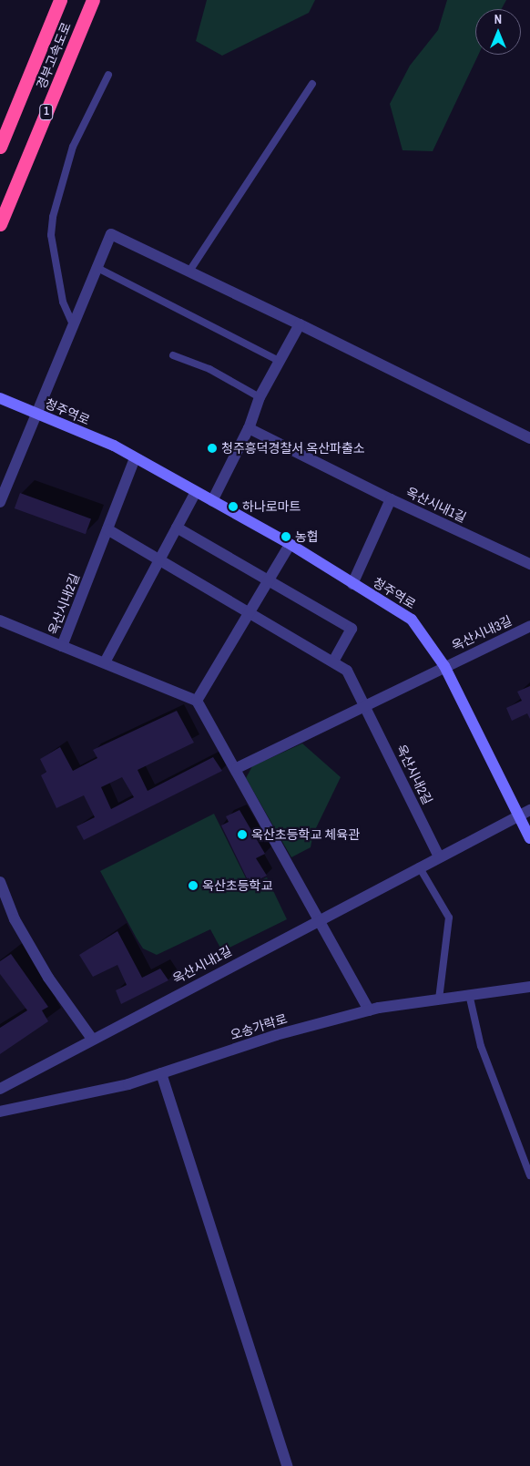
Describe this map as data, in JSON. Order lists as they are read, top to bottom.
{
  "streets": {
    "highway": ["경부고속도로", "1"],
    "main road": ["청주역로"],
    "street": [
      "옥산시내1길",
      "옥산시내2길",
      "옥산시내3길",
      "오송가락로"
    ]
  },
  "crossings": [
    ["청주역로", "옥산시내1길"],
    ["청주역로", "옥산시내2길"],
    ["청주역로", "옥산시내3길"],
    ["옥산시내1길", "옥산시내2길"]
  ],
  "places": [
    "청주흥덕경찰서 옥산파출소",
    "하나로마트",
    "농협",
    "옥산초등학교 체육관",
    "옥산초등학교"
  ],
  "north": "top"
}
